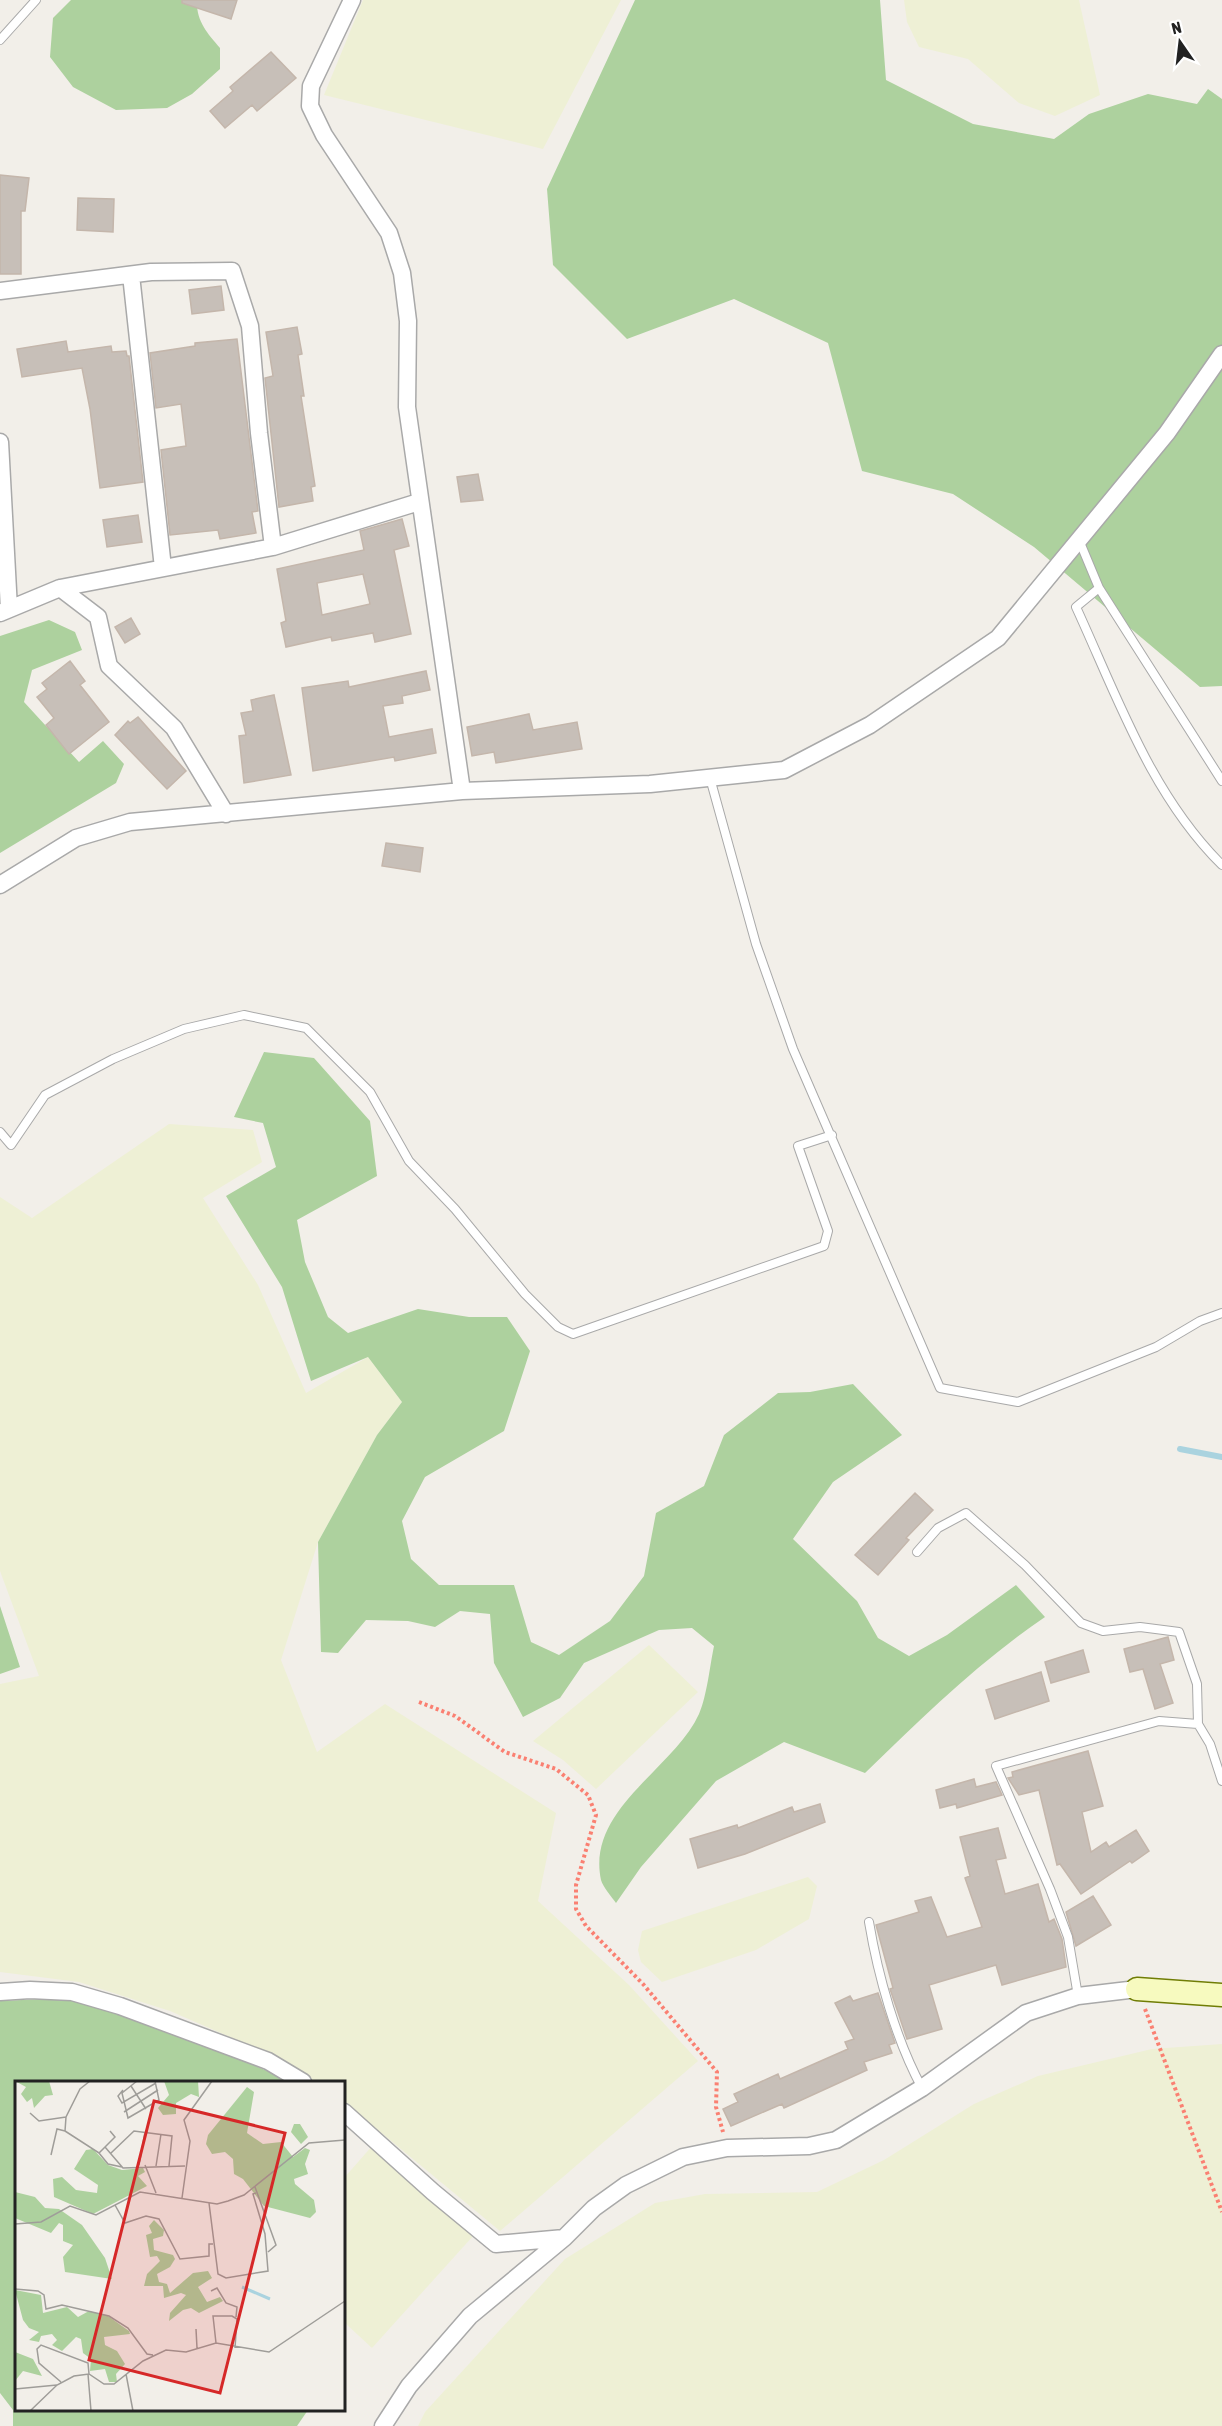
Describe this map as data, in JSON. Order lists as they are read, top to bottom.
{
  "north": "top"
}
